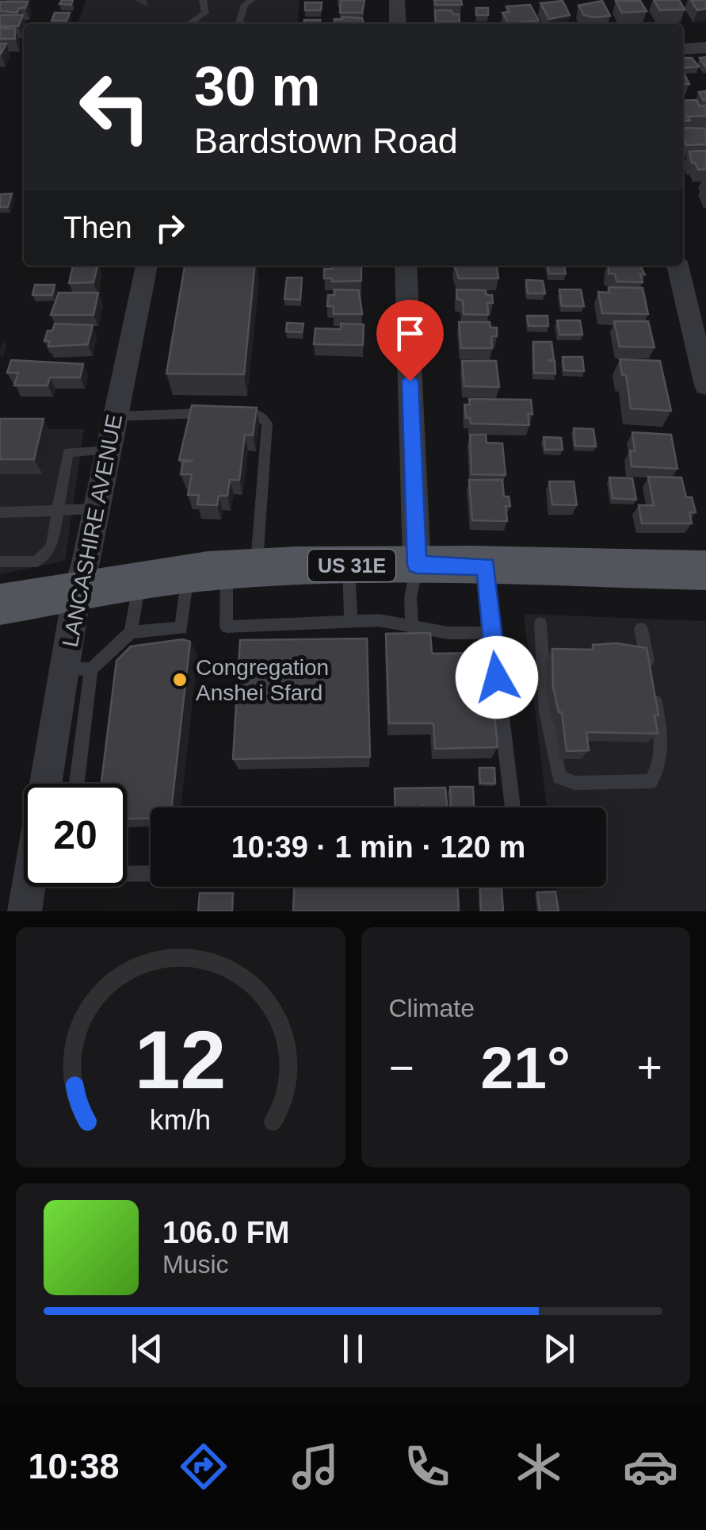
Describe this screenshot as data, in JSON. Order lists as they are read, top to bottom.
{
  "streets": {
    "main road": ["US 31E"],
    "street": ["LANCASHIRE AVENUE"]
  },
  "crossings": [
    ["LANCASHIRE AVENUE", "US 31E"]
  ],
  "places": ["Congregation Anshei Sfard"],
  "page": {
    "turn": ["30 m", "Bardstown Road"],
    "then": "Then",
    "limit": "20",
    "trip": "10:39 · 1 min · 120 m",
    "tile": "Climate",
    "heat": ["−", "21°", "+"],
    "song": ["106.0 FM", "Music"],
    "tabs": "10:38",
    "gauge": ["12", "km/h"]
  }
}
